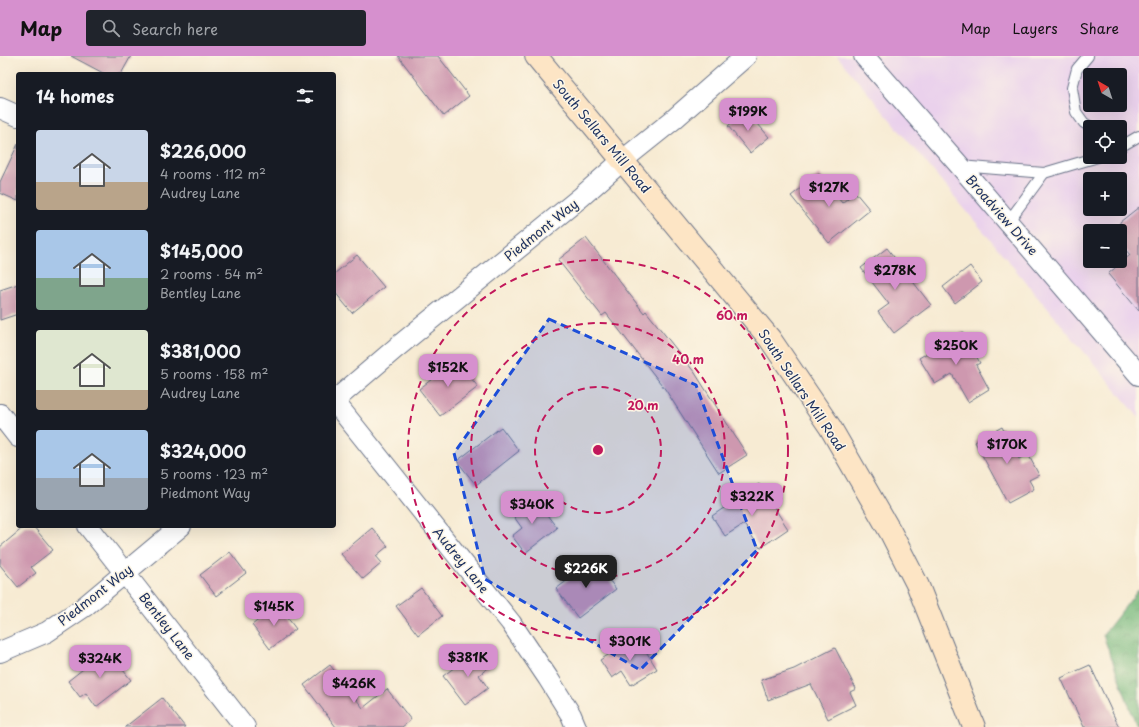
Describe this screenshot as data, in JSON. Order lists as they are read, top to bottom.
{
  "streets": {
    "main road": ["South Sellars Mill Road"],
    "street": [
      "Broadview Drive",
      "Piedmont Way",
      "Audrey Lane",
      "Bentley Lane"
    ]
  },
  "crossings": [
    ["South Sellars Mill Road", "Piedmont Way"],
    ["Piedmont Way", "Bentley Lane"]
  ],
  "north": "top left",
  "page": {
    "header": "Map",
    "search": "Search here",
    "nav": ["Map", "Layers", "Share"],
    "map_buttons": ["+", "−"],
    "heading": "14 homes",
    "price": [
      "$199K",
      "$127K",
      "$278K",
      "$250K",
      "$152K",
      "$170K",
      "$322K",
      "$340K",
      "$226K",
      "$145K",
      "$301K",
      "$381K",
      "$324K",
      "$426K"
    ],
    "list": [
      {
        "name": "$226,000",
        "note": "4 rooms · 112 m² · Audrey Lane"
      },
      {
        "name": "$145,000",
        "note": "2 rooms · 54 m² · Bentley Lane"
      },
      {
        "name": "$381,000",
        "note": "5 rooms · 158 m² · Audrey Lane"
      },
      {
        "name": "$324,000",
        "note": "5 rooms · 123 m² · Piedmont Way"
      }
    ]
  },
  "rings": ["60 m", "40 m", "20 m"]
}
